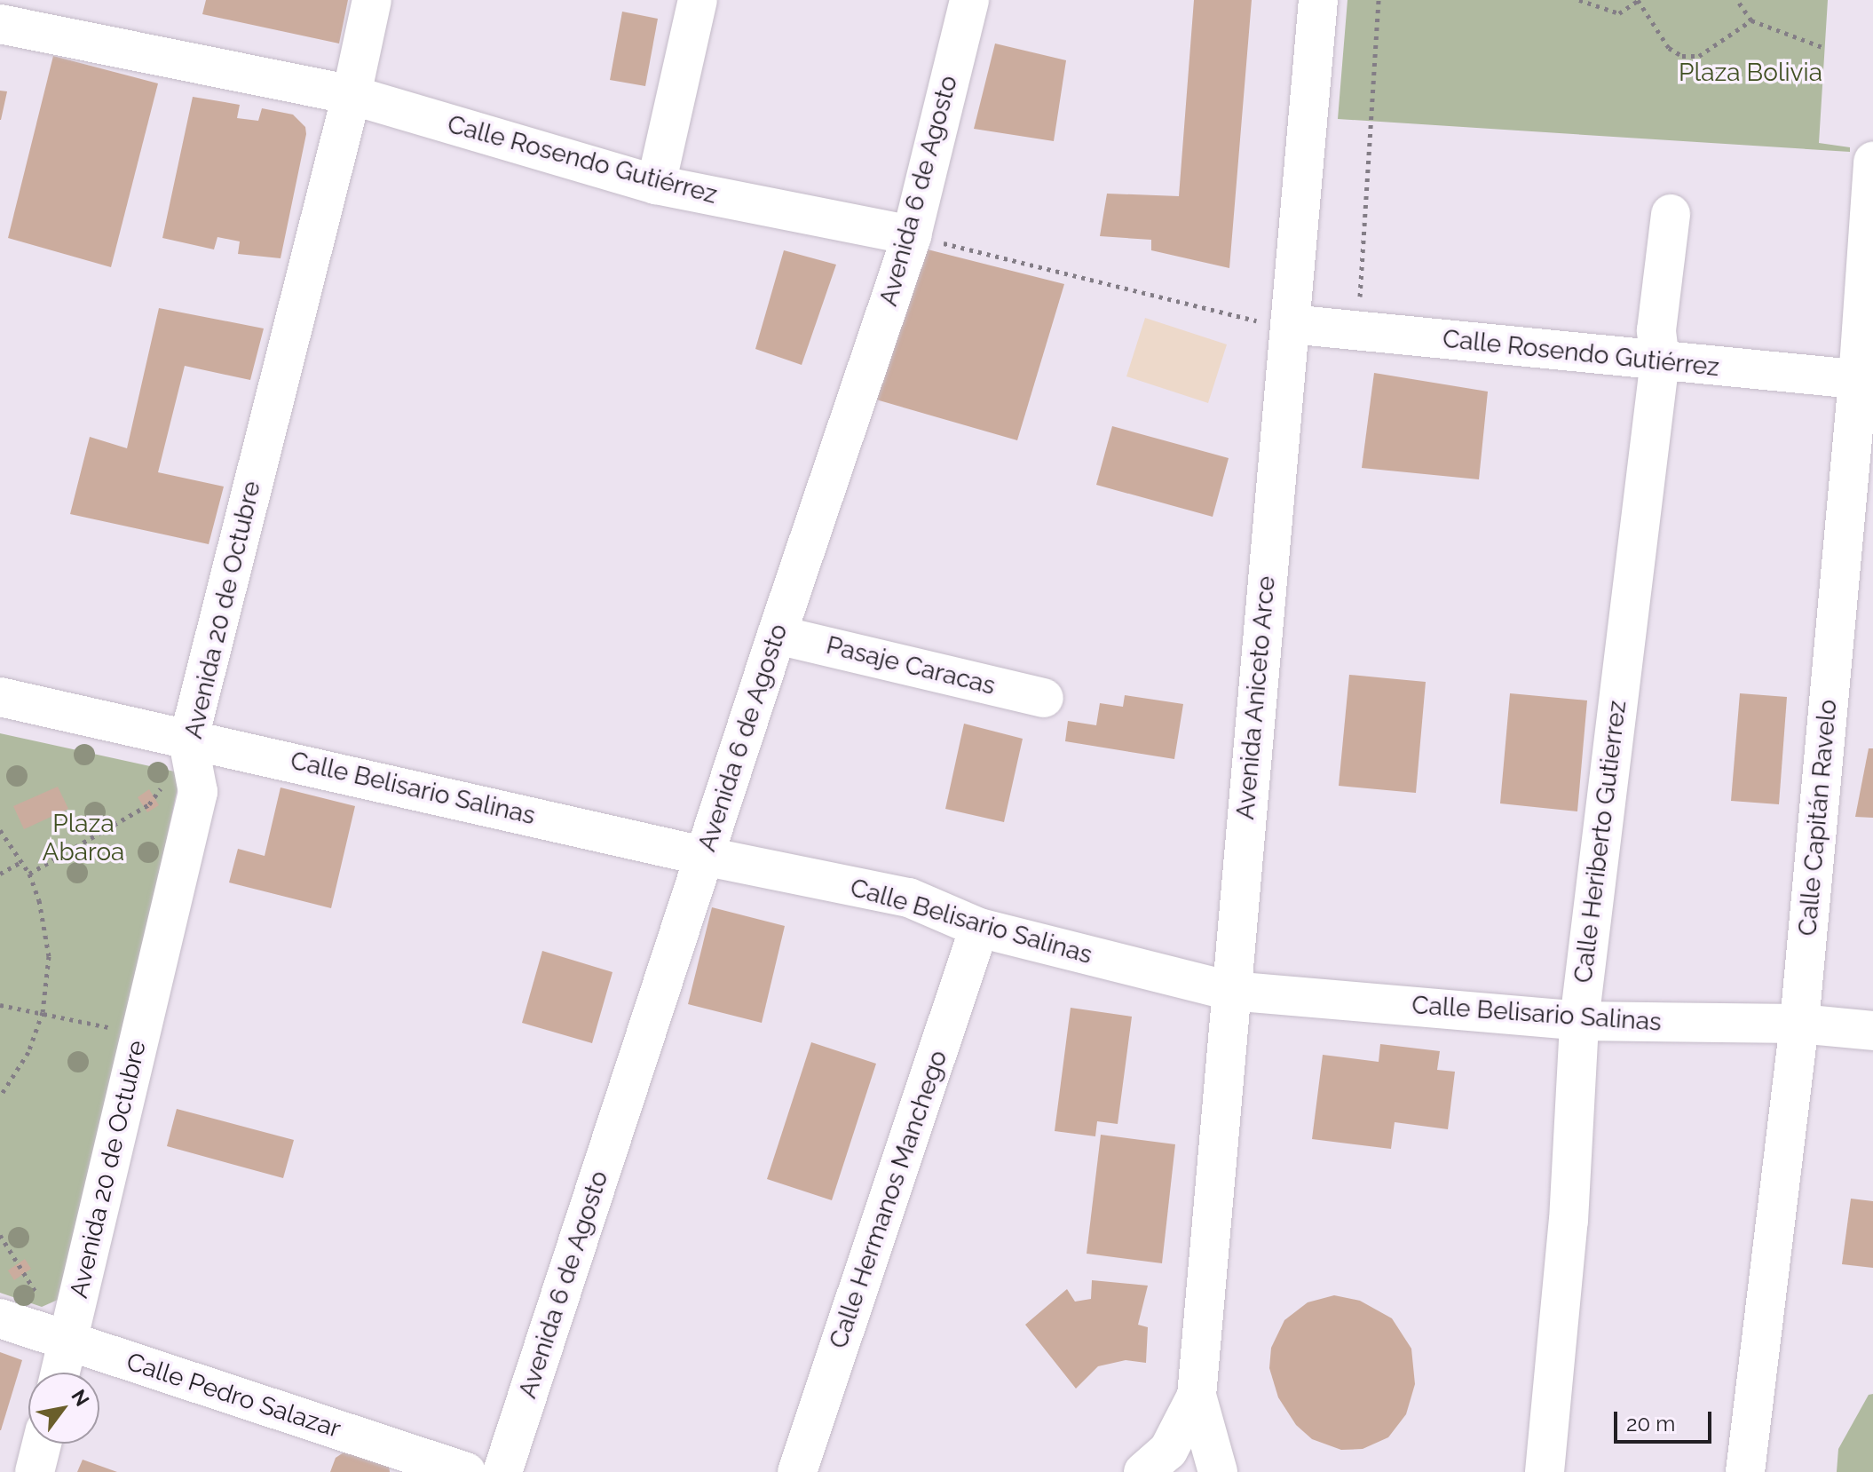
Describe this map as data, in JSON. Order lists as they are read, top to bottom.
{
  "streets": {
    "main road": [
      "Calle Rosendo Gutiérrez",
      "Avenida 6 de Agosto",
      "Avenida 20 de Octubre",
      "Pasaje Caracas",
      "Avenida Aniceto Arce",
      "Calle Belisario Salinas",
      "Calle Capitán Ravelo",
      "Calle Heriberto Gutierrez",
      "Calle Hermanos Manchego",
      "Calle Pedro Salazar"
    ]
  },
  "crossings": [
    ["Calle Rosendo Gutiérrez", "Avenida 6 de Agosto"],
    ["Calle Rosendo Gutiérrez", "Avenida 20 de Octubre"],
    ["Calle Rosendo Gutiérrez", "Avenida Aniceto Arce"],
    ["Calle Rosendo Gutiérrez", "Calle Capitán Ravelo"],
    ["Calle Rosendo Gutiérrez", "Calle Heriberto Gutierrez"],
    ["Avenida 6 de Agosto", "Pasaje Caracas"],
    ["Avenida 6 de Agosto", "Calle Belisario Salinas"],
    ["Avenida 20 de Octubre", "Calle Belisario Salinas"],
    ["Avenida 20 de Octubre", "Calle Pedro Salazar"],
    ["Avenida Aniceto Arce", "Calle Belisario Salinas"],
    ["Calle Belisario Salinas", "Calle Capitán Ravelo"],
    ["Calle Belisario Salinas", "Calle Heriberto Gutierrez"],
    ["Calle Belisario Salinas", "Calle Hermanos Manchego"]
  ],
  "parks": ["Plaza Bolivia", "Plaza Abaroa"],
  "scale_bar": "20 m",
  "north": "top right"
}
